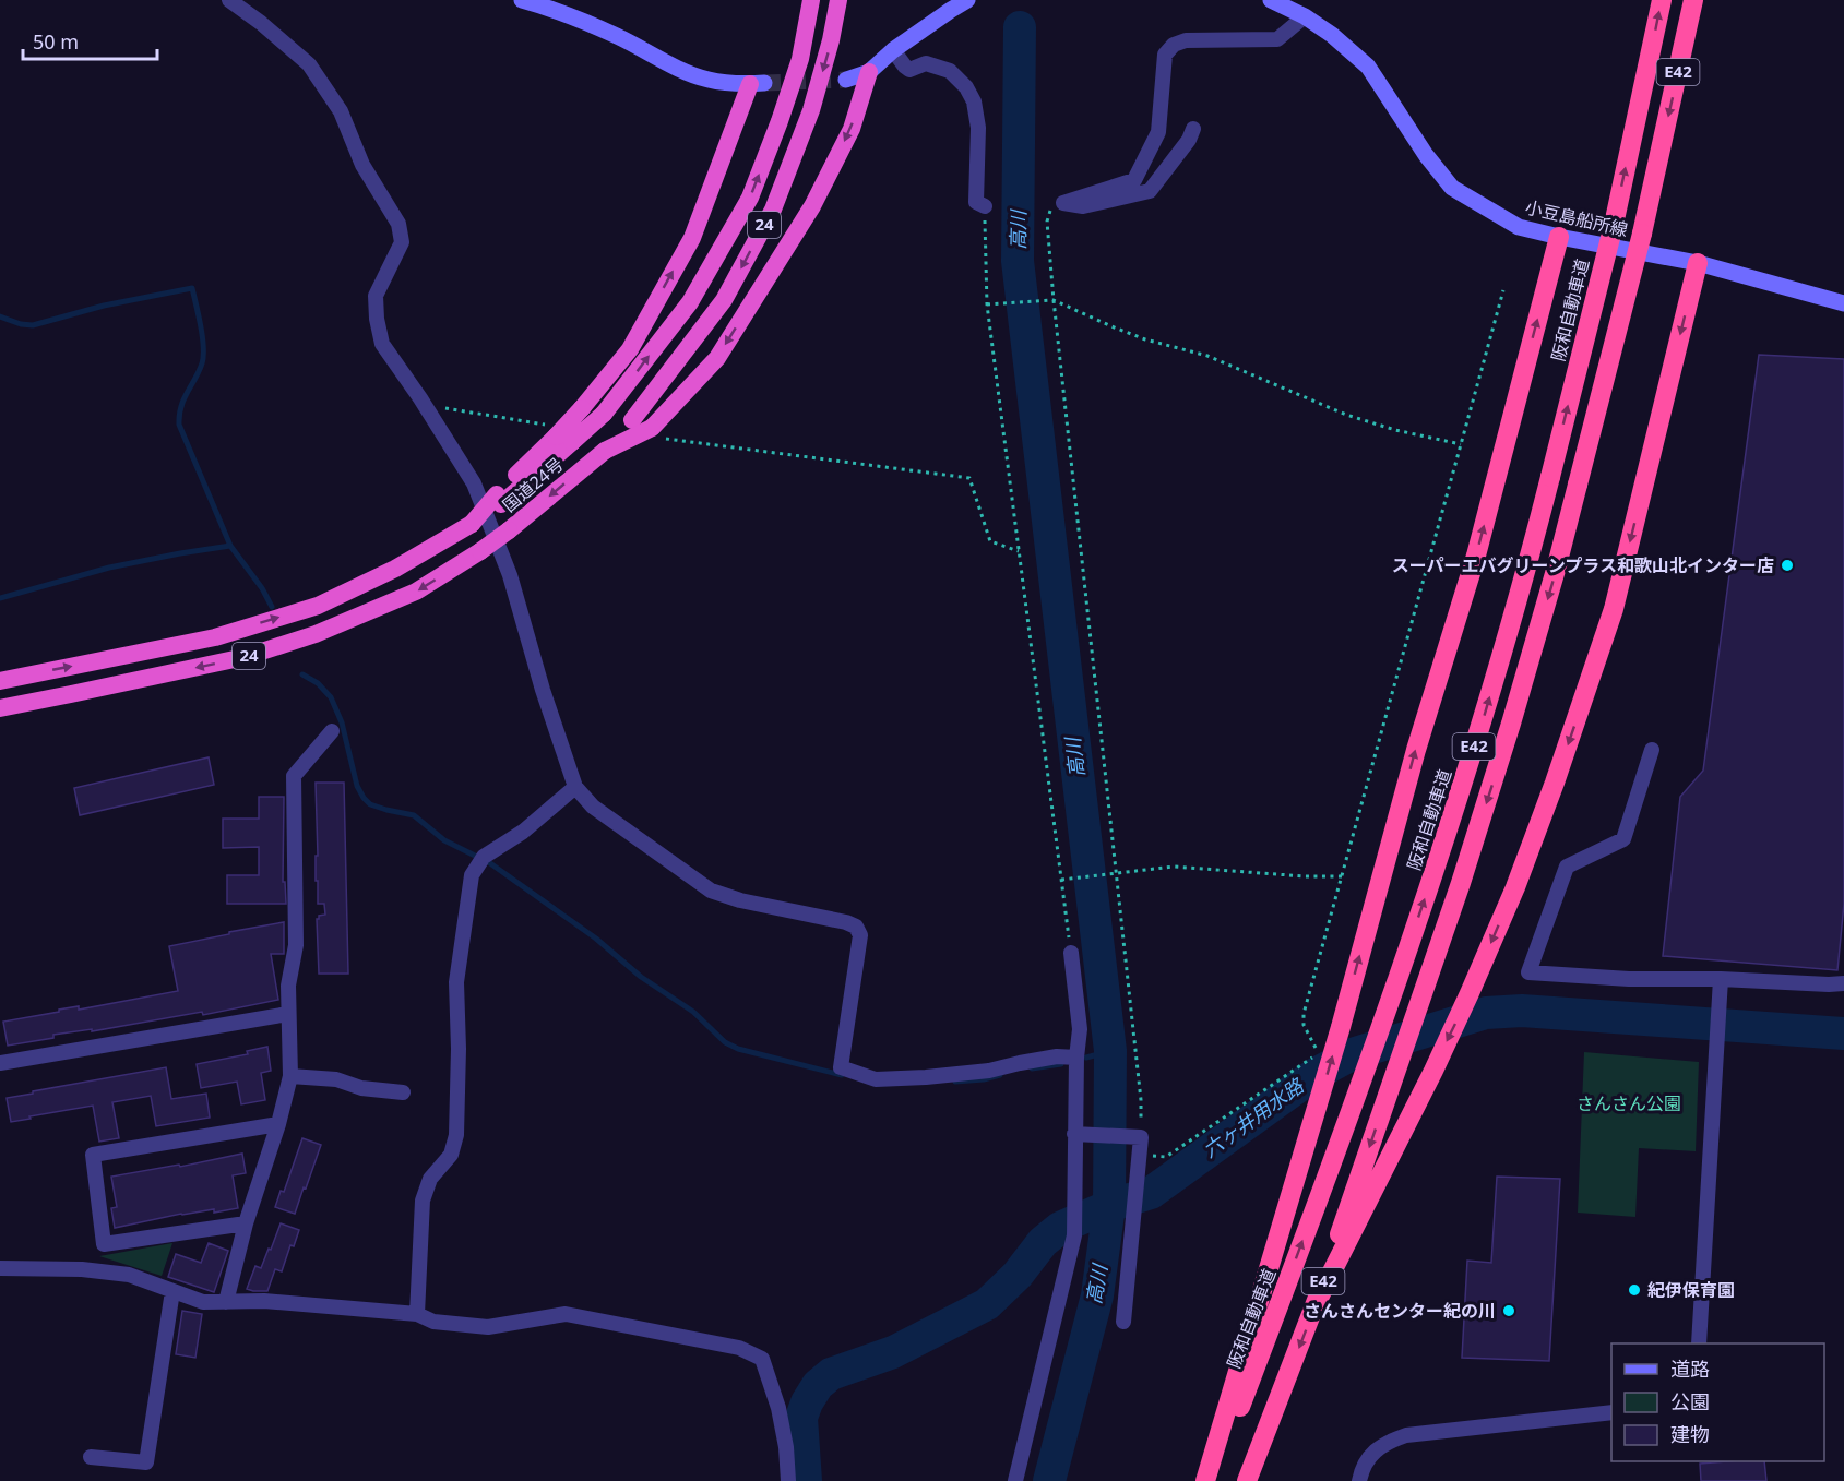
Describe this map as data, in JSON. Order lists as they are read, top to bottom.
{
  "streets": {
    "highway": [
      "E42",
      "24",
      "阪和自動車道",
      "国道24号"
    ],
    "main road": ["小豆島船所線"]
  },
  "crossings": [
    ["24", "国道24号"]
  ],
  "water": ["高川", "六ヶ井用水路"],
  "parks": ["さんさん公園"],
  "places": ["スーパーエバグリーンプラス和歌山北インター店", "紀伊保育園", "さんさんセンター紀の川"],
  "legend": ["道路", "公園", "建物"],
  "scale_bar": "50 m"
}
